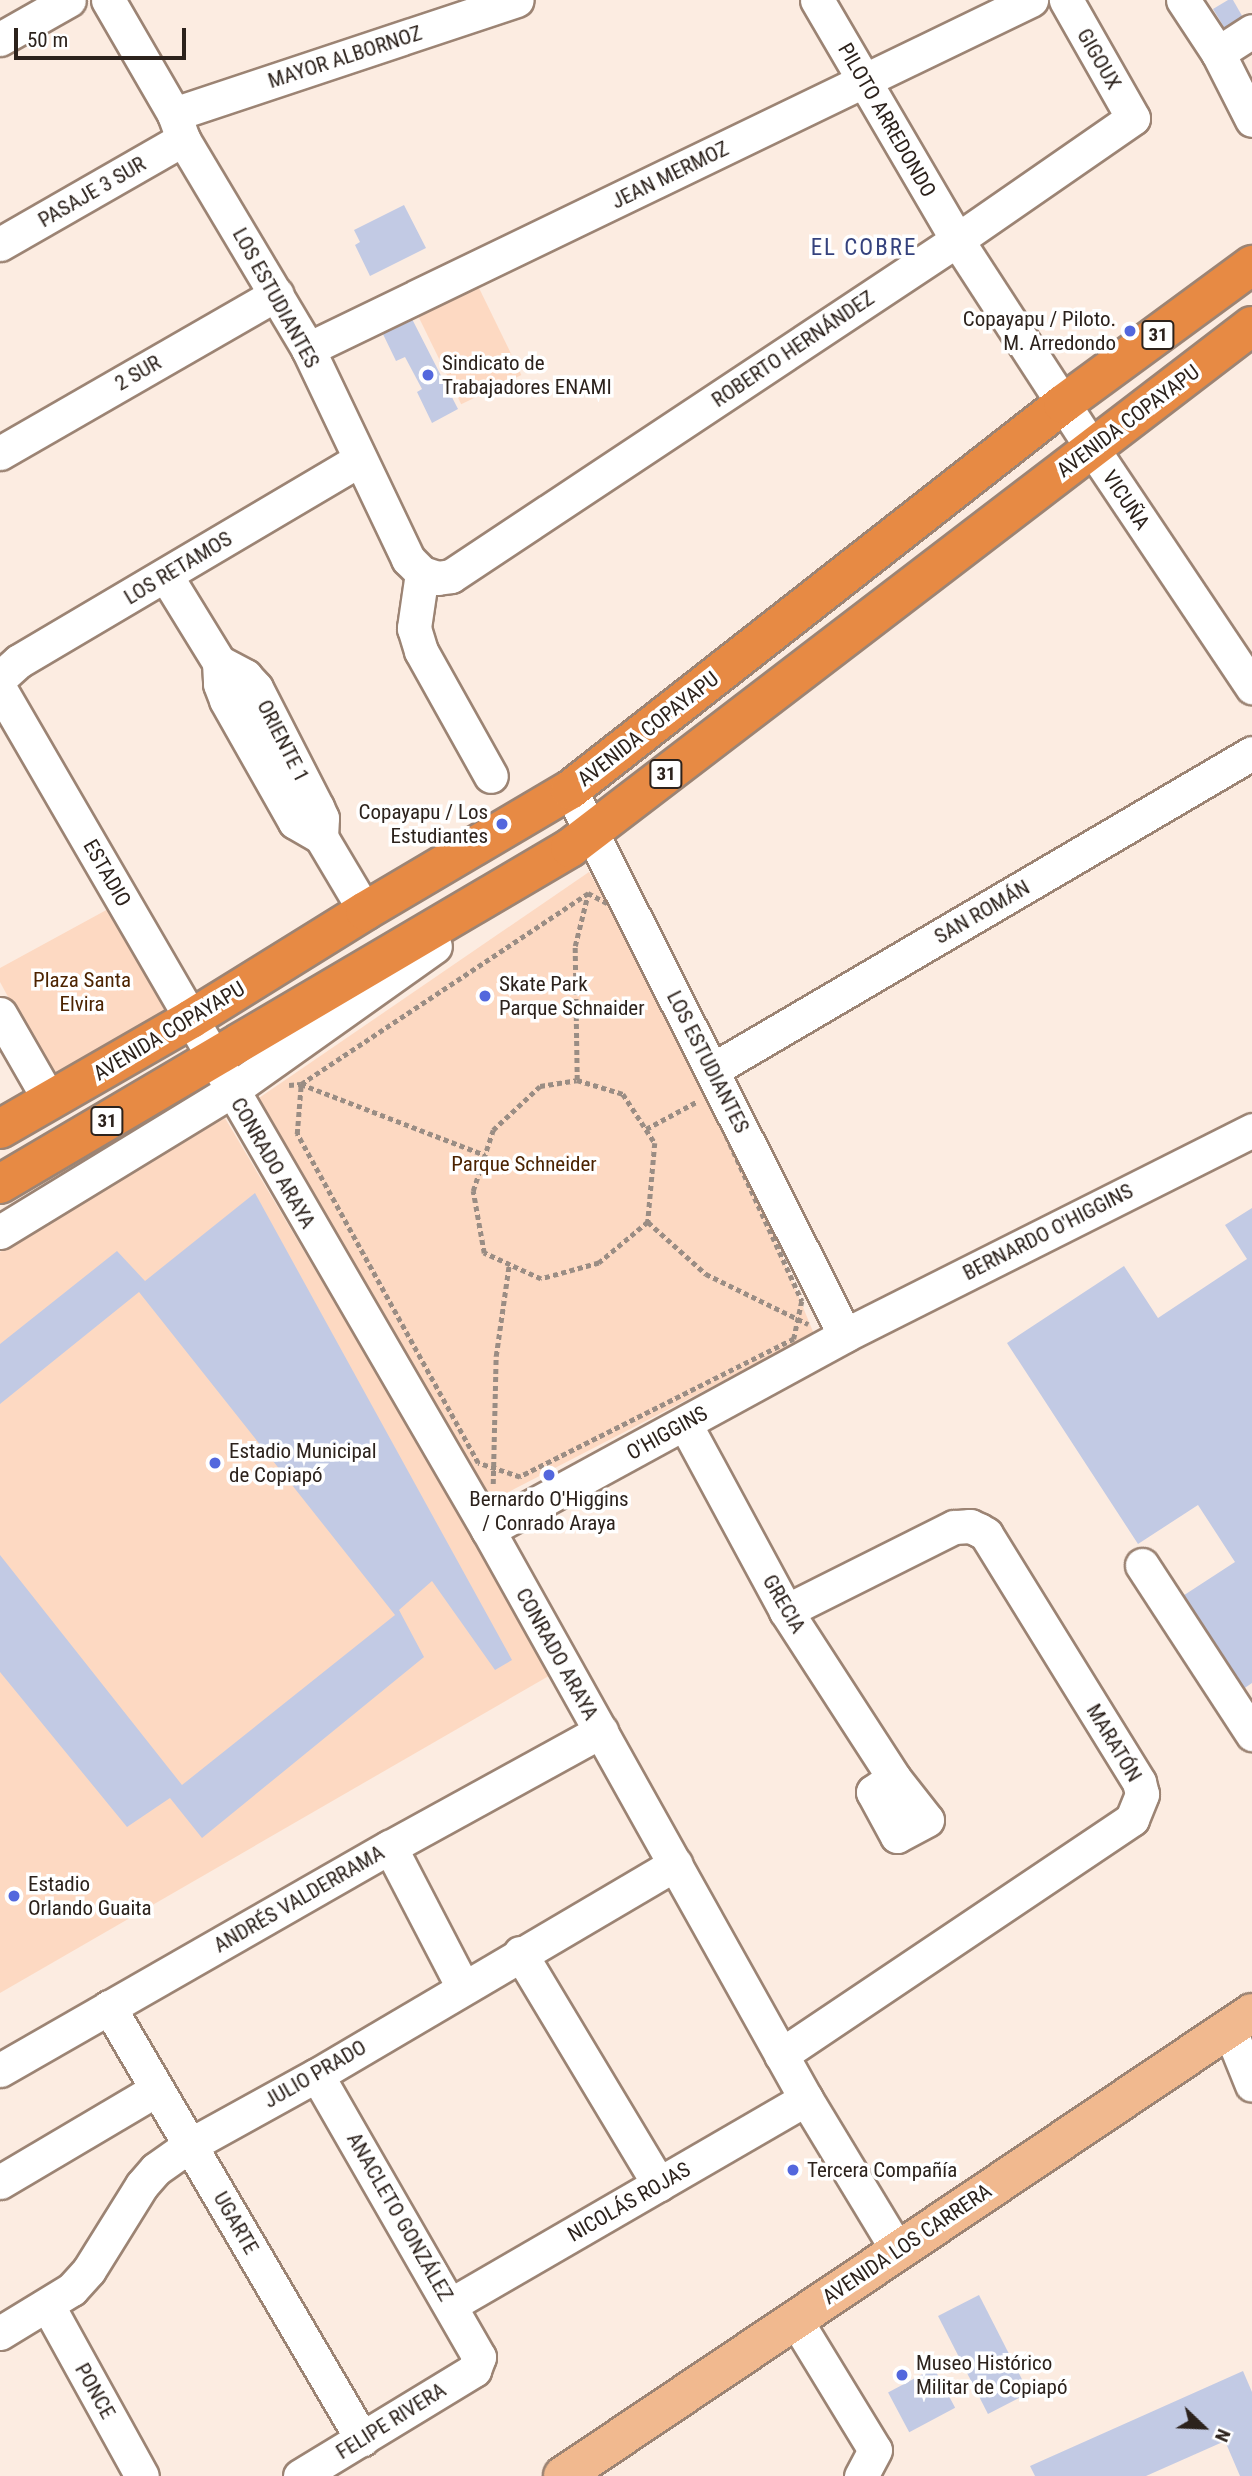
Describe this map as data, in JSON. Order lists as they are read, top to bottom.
{
  "streets": {
    "highway": ["31", "AVENIDA COPAYAPU"],
    "main road": ["AVENIDA LOS CARRERA"],
    "street": [
      "MAYOR ALBORNOZ",
      "GIGOUX",
      "PILOTO ARREDONDO",
      "JEAN MERMOZ",
      "PASAJE 3 SUR",
      "LOS ESTUDIANTES",
      "ROBERTO HERNÁNDEZ",
      "2 SUR",
      "VICUÑA",
      "LOS RETAMOS",
      "ORIENTE 1",
      "ESTADIO",
      "SAN ROMÁN",
      "CONRADO ARAYA",
      "BERNARDO O'HIGGINS",
      "O'HIGGINS",
      "GRECIA",
      "MARATÓN",
      "ANDRÉS VALDERRAMA",
      "JULIO PRADO",
      "NICOLÁS ROJAS",
      "ANACLETO GONZÁLEZ",
      "UGARTE",
      "PONCE",
      "FELIPE RIVERA"
    ]
  },
  "crossings": [
    ["MAYOR ALBORNOZ", "PASAJE 3 SUR"],
    ["MAYOR ALBORNOZ", "LOS ESTUDIANTES"],
    ["GIGOUX", "ROBERTO HERNÁNDEZ"],
    ["PILOTO ARREDONDO", "JEAN MERMOZ"],
    ["PILOTO ARREDONDO", "ROBERTO HERNÁNDEZ"],
    ["PILOTO ARREDONDO", "VICUÑA"],
    ["JEAN MERMOZ", "LOS ESTUDIANTES"],
    ["PASAJE 3 SUR", "LOS ESTUDIANTES"],
    ["LOS ESTUDIANTES", "ROBERTO HERNÁNDEZ"],
    ["LOS ESTUDIANTES", "2 SUR"],
    ["LOS ESTUDIANTES", "AVENIDA COPAYAPU"],
    ["LOS ESTUDIANTES", "LOS RETAMOS"],
    ["LOS ESTUDIANTES", "SAN ROMÁN"],
    ["LOS ESTUDIANTES", "BERNARDO O'HIGGINS"],
    ["LOS ESTUDIANTES", "O'HIGGINS"],
    ["ROBERTO HERNÁNDEZ", "VICUÑA"],
    ["AVENIDA COPAYAPU", "VICUÑA"],
    ["AVENIDA COPAYAPU", "ORIENTE 1"],
    ["AVENIDA COPAYAPU", "ESTADIO"],
    ["AVENIDA COPAYAPU", "CONRADO ARAYA"],
    ["LOS RETAMOS", "ORIENTE 1"],
    ["ESTADIO", "CONRADO ARAYA"],
    ["CONRADO ARAYA", "O'HIGGINS"],
    ["CONRADO ARAYA", "MARATÓN"],
    ["CONRADO ARAYA", "ANDRÉS VALDERRAMA"],
    ["CONRADO ARAYA", "JULIO PRADO"],
    ["CONRADO ARAYA", "NICOLÁS ROJAS"],
    ["CONRADO ARAYA", "AVENIDA LOS CARRERA"],
    ["BERNARDO O'HIGGINS", "O'HIGGINS"],
    ["O'HIGGINS", "GRECIA"],
    ["GRECIA", "MARATÓN"],
    ["ANDRÉS VALDERRAMA", "UGARTE"],
    ["JULIO PRADO", "ANACLETO GONZÁLEZ"],
    ["JULIO PRADO", "UGARTE"],
    ["JULIO PRADO", "PONCE"],
    ["NICOLÁS ROJAS", "ANACLETO GONZÁLEZ"],
    ["ANACLETO GONZÁLEZ", "FELIPE RIVERA"],
    ["UGARTE", "FELIPE RIVERA"]
  ],
  "districts": ["EL COBRE"],
  "parks": ["Plaza Santa Elvira", "Parque Schneider"],
  "places": [
    "Copayapu / Piloto. M. Arredondo",
    "Sindicato de Trabajadores ENAMI",
    "Copayapu / Los Estudiantes",
    "Skate Park Parque Schnaider",
    "Estadio Municipal de Copiapó",
    "Bernardo O'Higgins / Conrado Araya",
    "Estadio Orlando Guaita",
    "Tercera Compañía",
    "Museo Histórico Militar de Copiapó"
  ],
  "scale_bar": "50 m",
  "north": "bottom right"
}
